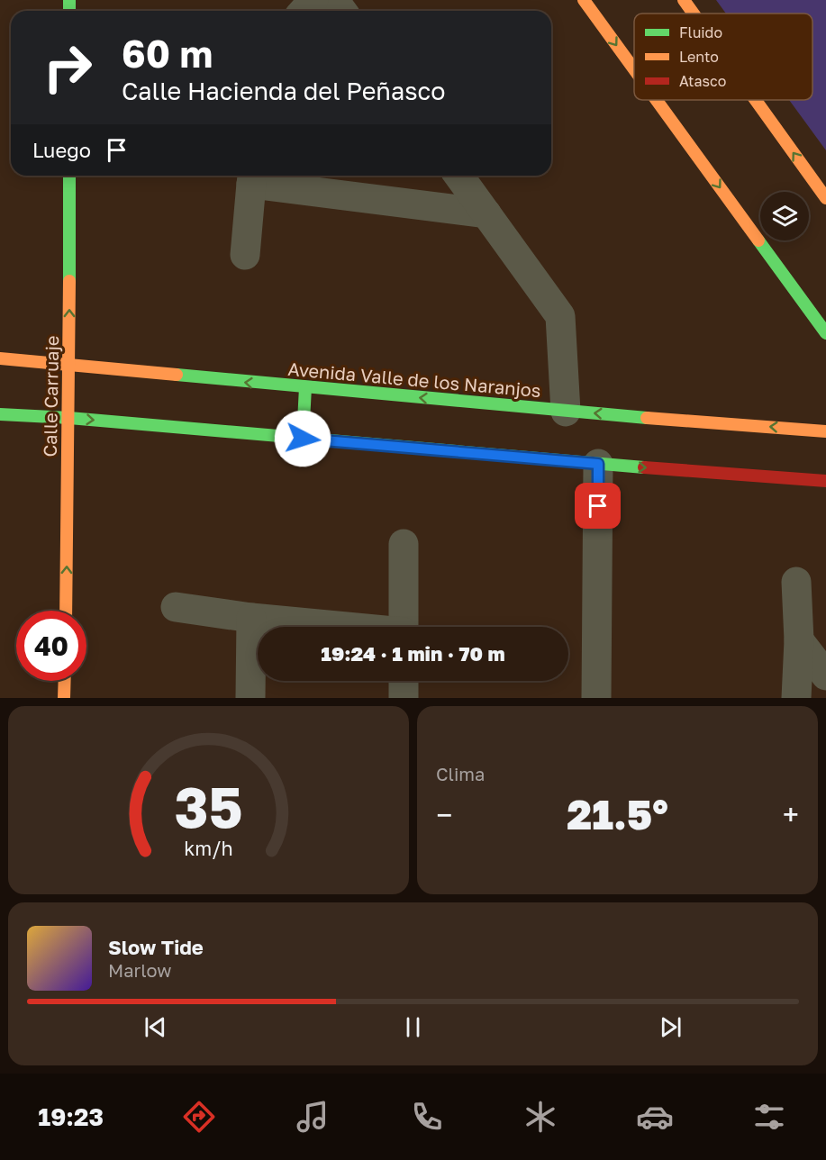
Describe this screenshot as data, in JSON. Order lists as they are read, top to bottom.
{
  "streets": {
    "street": ["Avenida Valle de los Naranjos", "Calle Carruaje"]
  },
  "crossings": [
    ["Avenida Valle de los Naranjos", "Calle Carruaje"]
  ],
  "one_way": ["Calle Carruaje"],
  "legend": ["Fluido", "Lento", "Atasco"],
  "page": {
    "turn": ["60 m", "Calle Hacienda del Peñasco"],
    "then": "Luego",
    "limit": "40",
    "trip": "19:24 · 1 min · 70 m",
    "tile": "Clima",
    "heat": ["−", "21.5°", "+"],
    "song": ["Slow Tide", "Marlow"],
    "tabs": "19:23",
    "gauge": ["35", "km/h"]
  }
}
